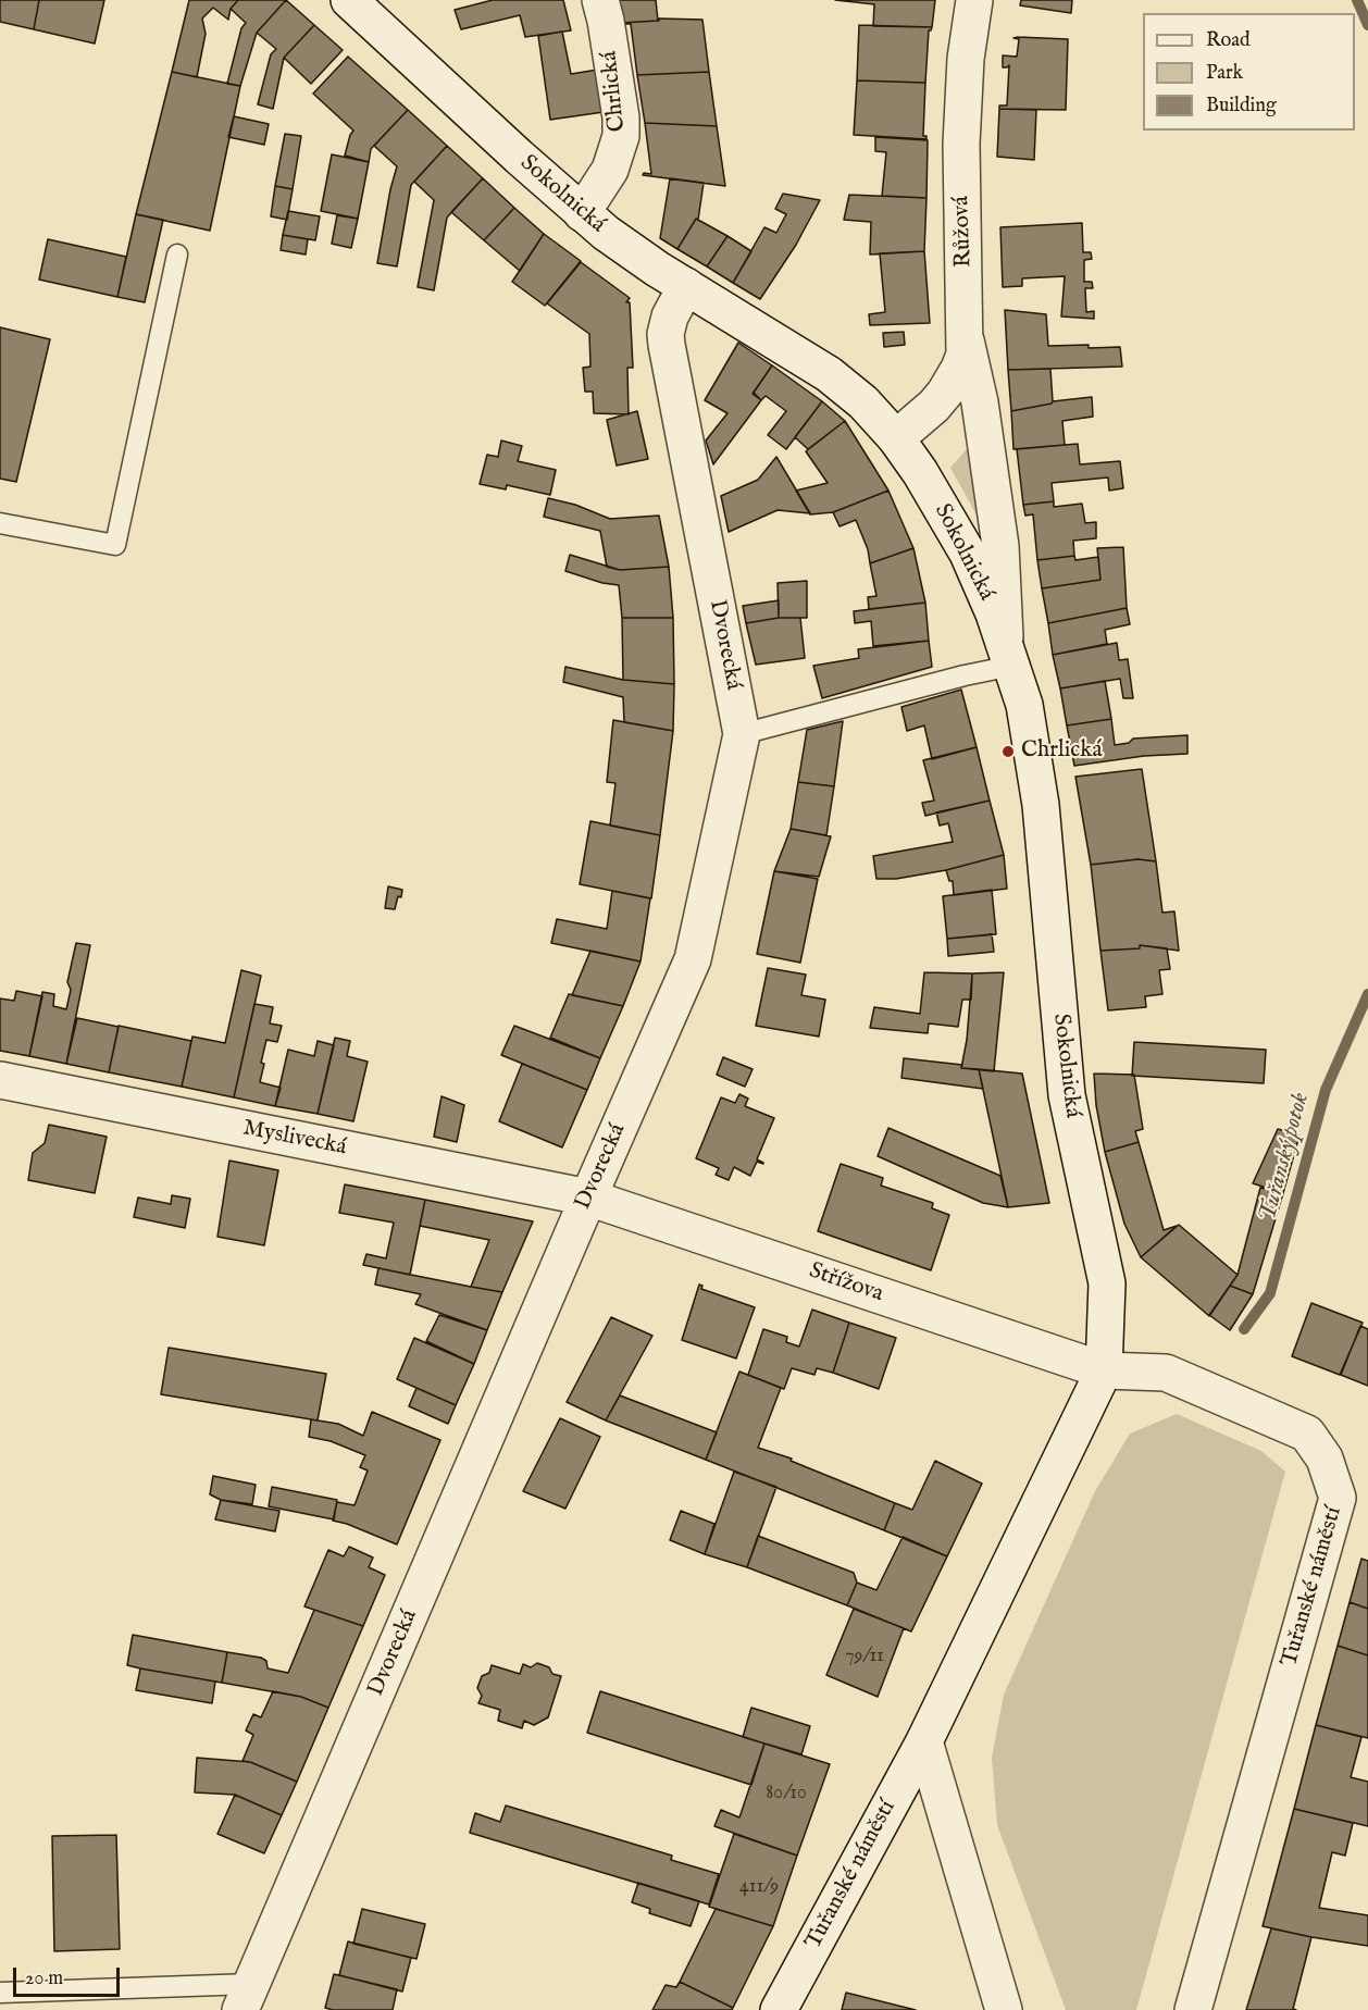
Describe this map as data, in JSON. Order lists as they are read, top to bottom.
{
  "streets": {
    "street": [
      "Chrlická",
      "Sokolnická",
      "Růžová",
      "Dvorecká",
      "Myslivecká",
      "Střížova",
      "Tuřanské náměstí"
    ]
  },
  "crossings": [
    ["Chrlická", "Sokolnická"],
    ["Sokolnická", "Růžová"],
    ["Sokolnická", "Dvorecká"],
    ["Sokolnická", "Střížova"],
    ["Sokolnická", "Tuřanské náměstí"],
    ["Dvorecká", "Myslivecká"],
    ["Dvorecká", "Střížova"],
    ["Myslivecká", "Střížova"],
    ["Střížova", "Tuřanské náměstí"]
  ],
  "water": ["Tuřanský potok"],
  "places": ["Chrlická"],
  "house_numbers": ["79/11", "80/10", "411/9"],
  "legend": ["Road", "Park", "Building"],
  "scale_bar": "20 m"
}
